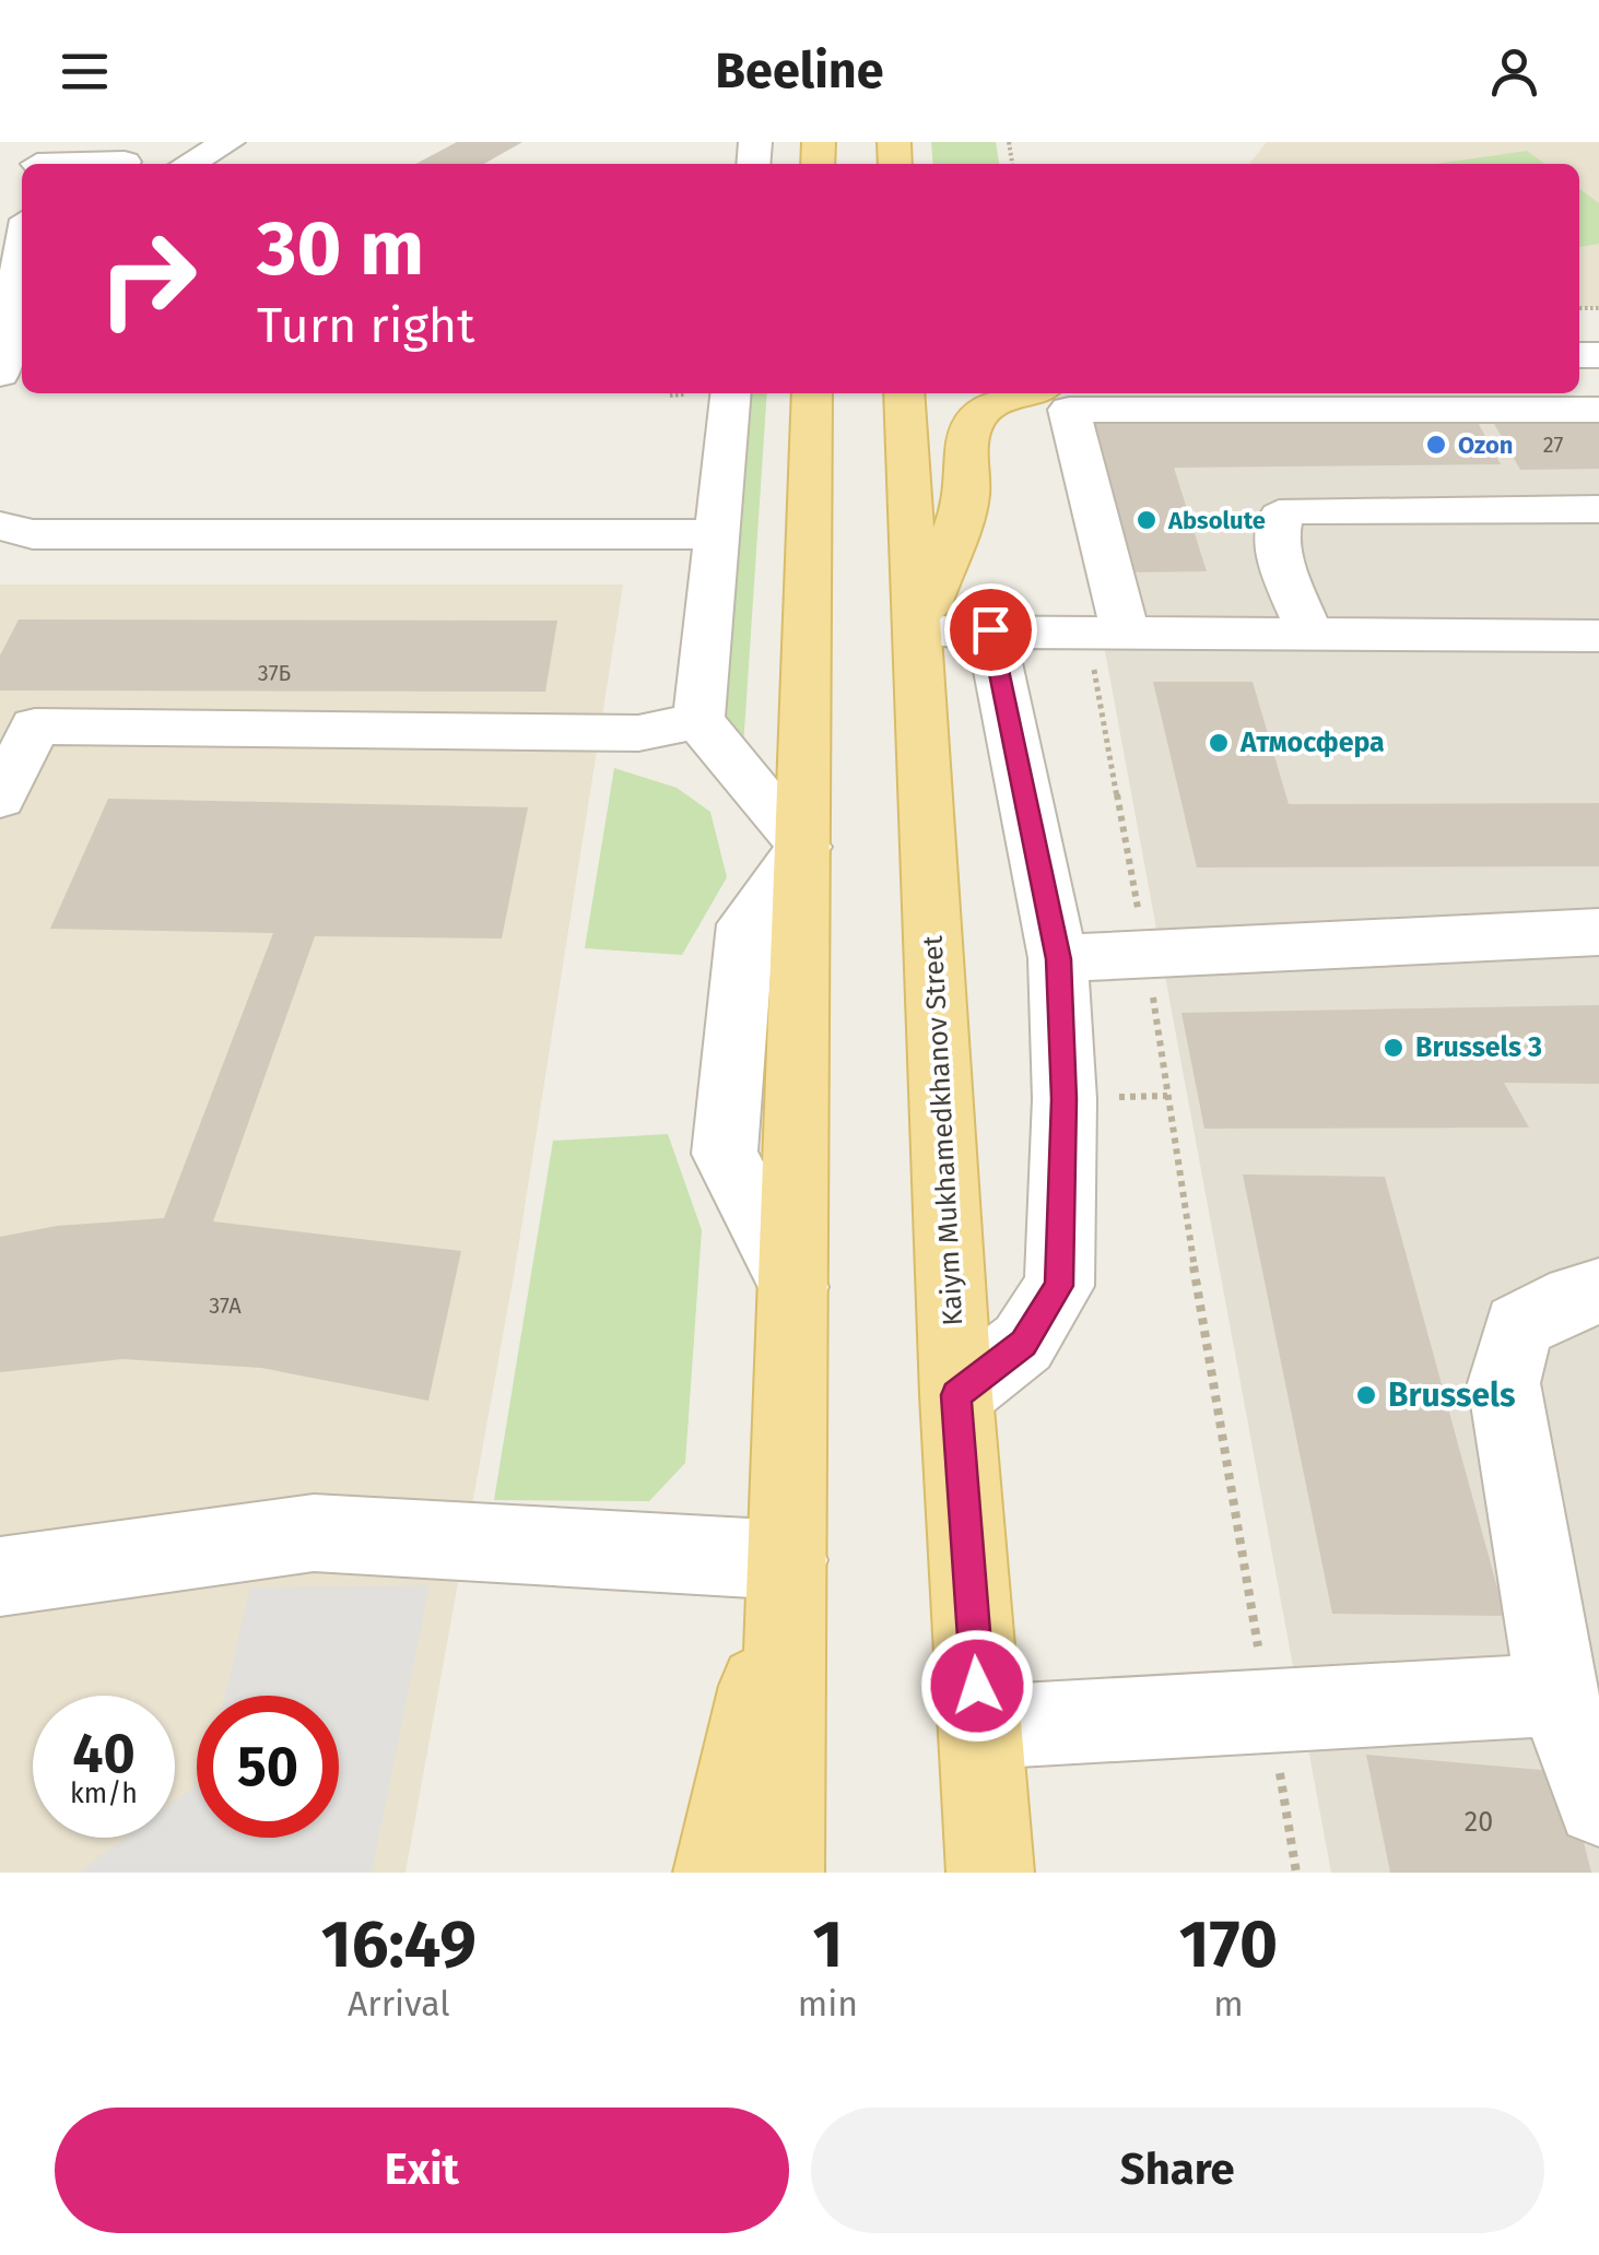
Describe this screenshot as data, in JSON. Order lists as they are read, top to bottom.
{
  "streets": {
    "main road": ["Kaiym Mukhamedkhanov Street"]
  },
  "places": [
    "Ozon",
    "Absolute",
    "Атмосфера",
    "Brussels 3",
    "Brussels"
  ],
  "house_numbers": [
    "27",
    "37Б",
    "37А",
    "20"
  ],
  "page": {
    "header": "Beeline",
    "turn": ["30 m", "Turn right"],
    "speed": "40 km/h",
    "limit": "50",
    "eta": [
      "16:49",
      "Arrival",
      "1",
      "min",
      "170",
      "m"
    ],
    "buttons": ["Exit", "Share"]
  }
}
